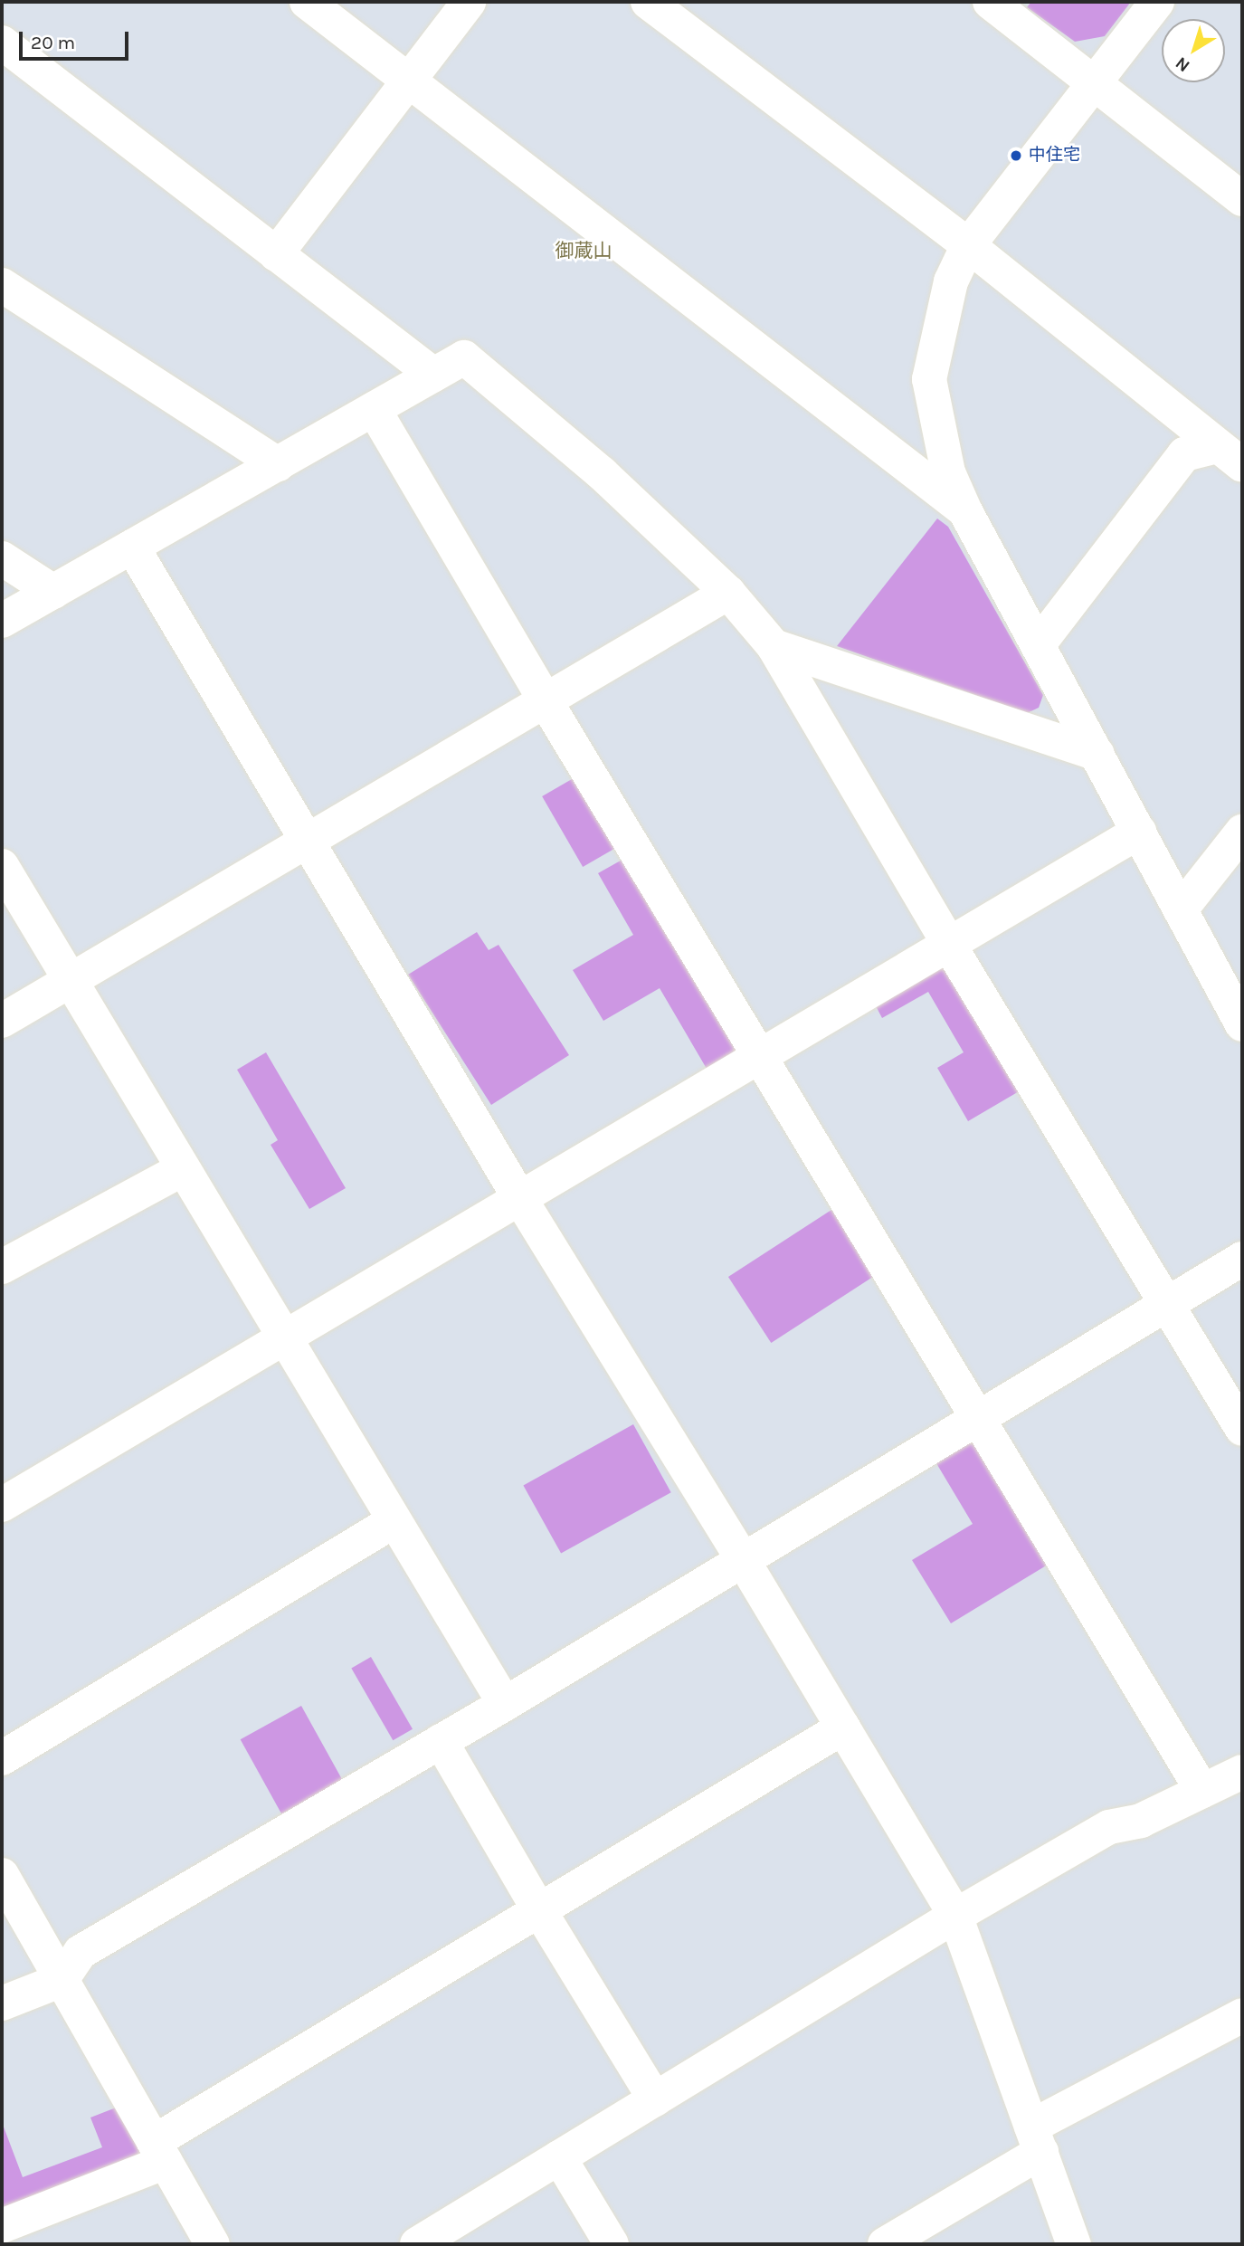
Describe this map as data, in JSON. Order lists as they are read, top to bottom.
{
  "districts": ["御蔵山"],
  "places": ["中住宅"],
  "scale_bar": "20 m",
  "north": "bottom left"
}
